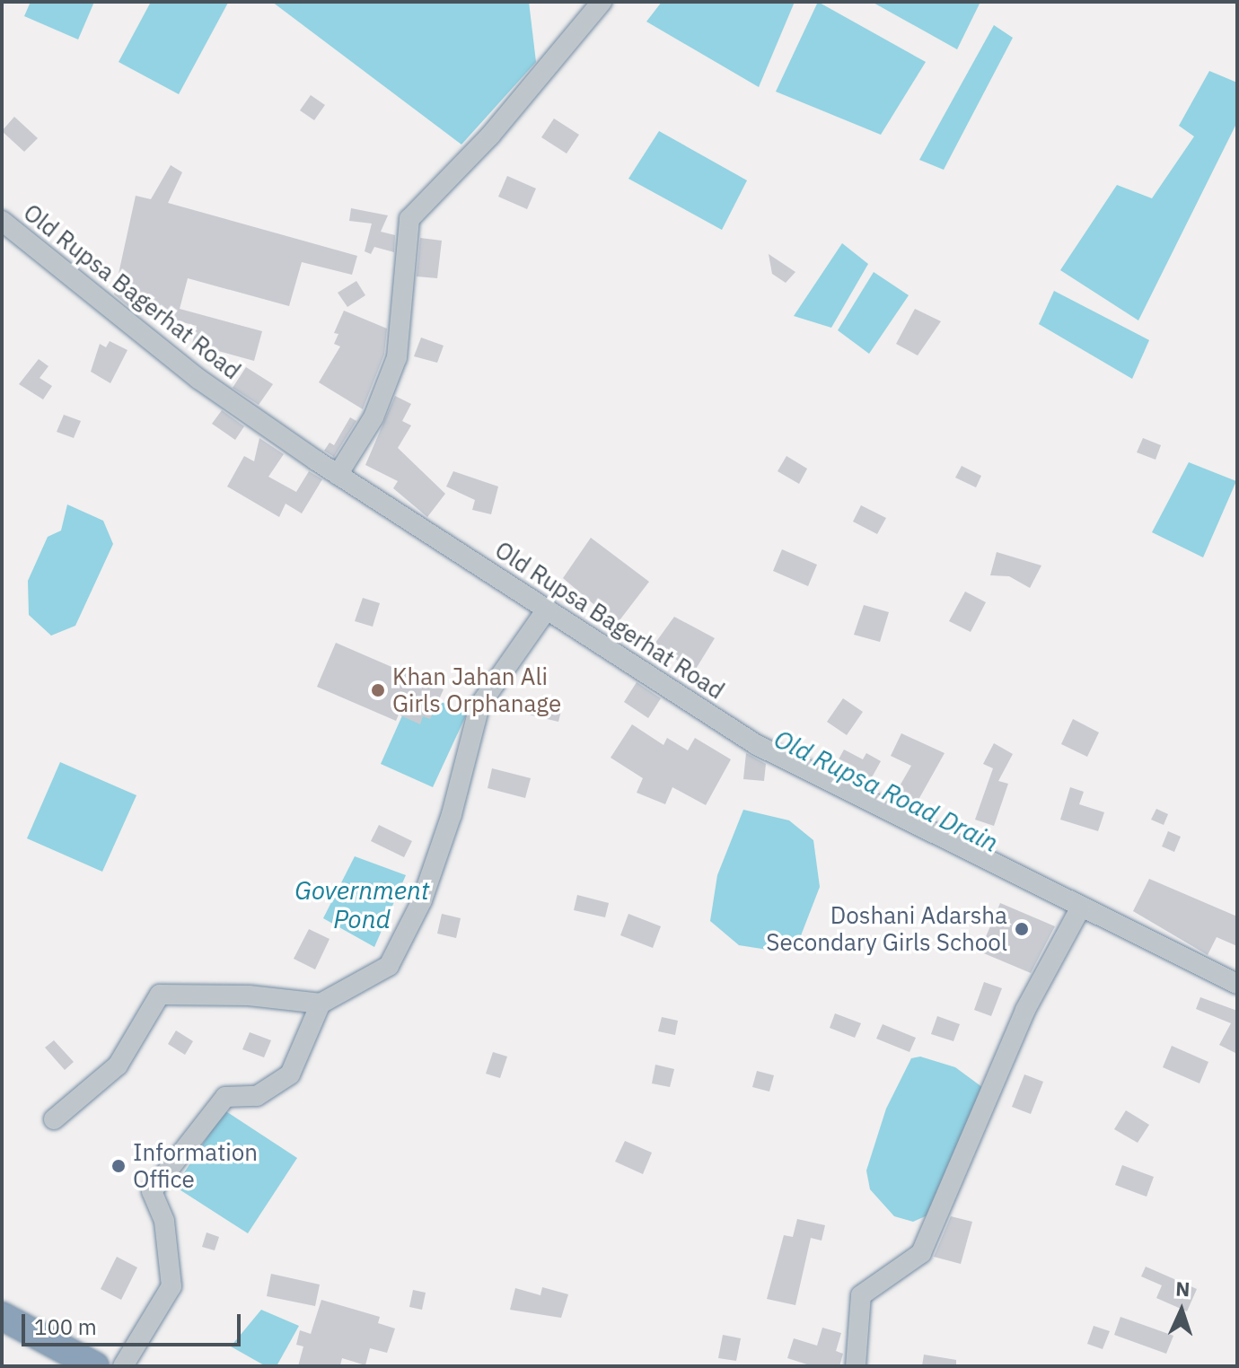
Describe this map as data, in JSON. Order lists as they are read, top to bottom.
{
  "streets": {
    "street": ["Old Rupsa Bagerhat Road"]
  },
  "water": ["Old Rupsa Road Drain", "Government Pond"],
  "places": ["Khan Jahan Ali Girls Orphanage", "Doshani Adarsha Secondary Girls School", "Information Office"],
  "scale_bar": "100 m",
  "north": "top"
}
